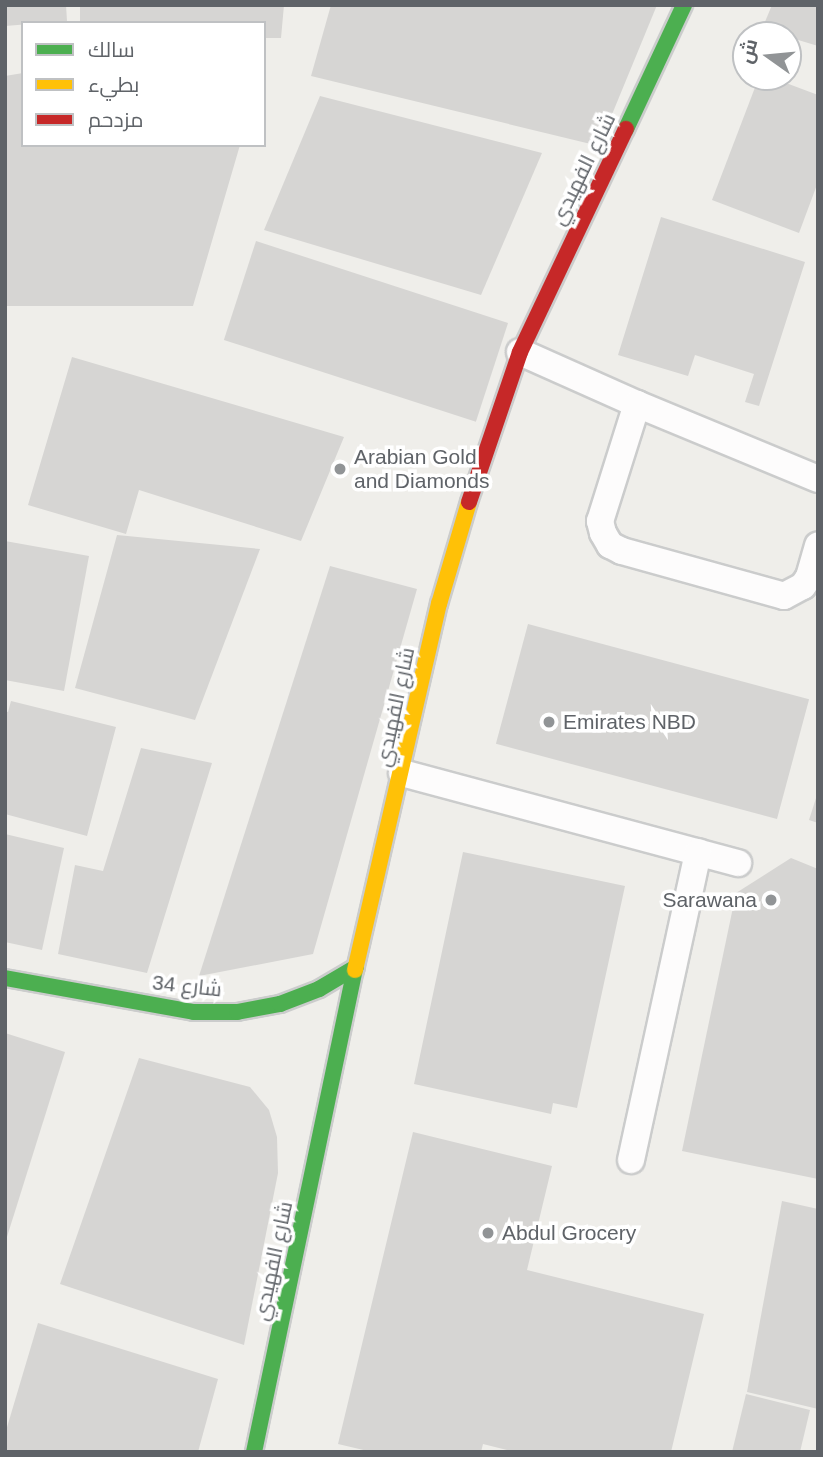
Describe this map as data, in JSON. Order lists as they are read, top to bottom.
{
  "streets": {
    "street": ["شارع الفهيدي", "شارع 34"]
  },
  "crossings": [
    ["شارع الفهيدي", "شارع 34"]
  ],
  "places": [
    "Arabian Gold and Diamonds",
    "Emirates NBD",
    "Sarawana",
    "Abdul Grocery"
  ],
  "legend": ["سالك", "بطيء", "مزدحم"],
  "north": "left"
}
